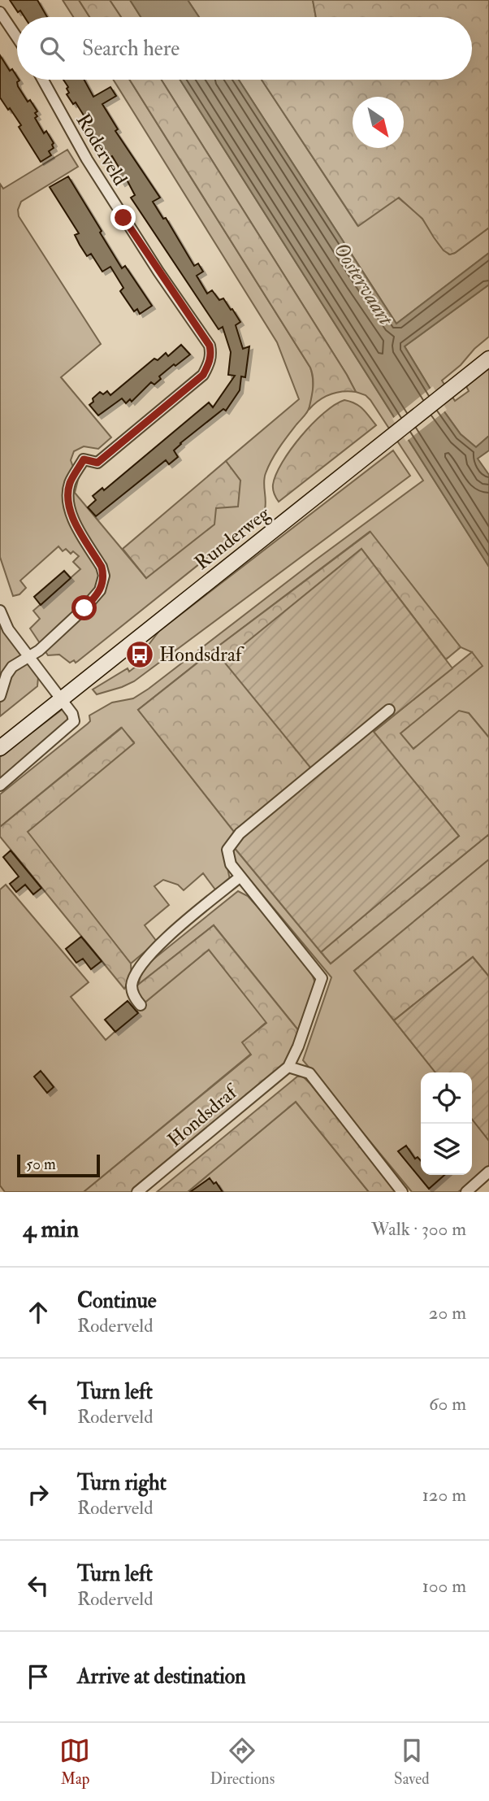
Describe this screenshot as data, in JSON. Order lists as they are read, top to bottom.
{
  "streets": {
    "street": ["Roderveld", "Runderweg", "Hondsdraf"]
  },
  "water": ["Oostervaart"],
  "places": {
    "bus stop": ["Hondsdraf"]
  },
  "scale_bar": "50 m",
  "north": "bottom right",
  "page": {
    "search": "Search here",
    "scale": "50 m",
    "heading": ["4 min", "Walk · 300 m"],
    "list": [
      ["Continue", "Roderveld", "20 m"],
      ["Turn left", "Roderveld", "60 m"],
      ["Turn right", "Roderveld", "120 m"],
      ["Turn left", "Roderveld", "100 m"],
      "Arrive at destination"
    ],
    "nav": ["Map", "Directions", "Saved"]
  }
}
